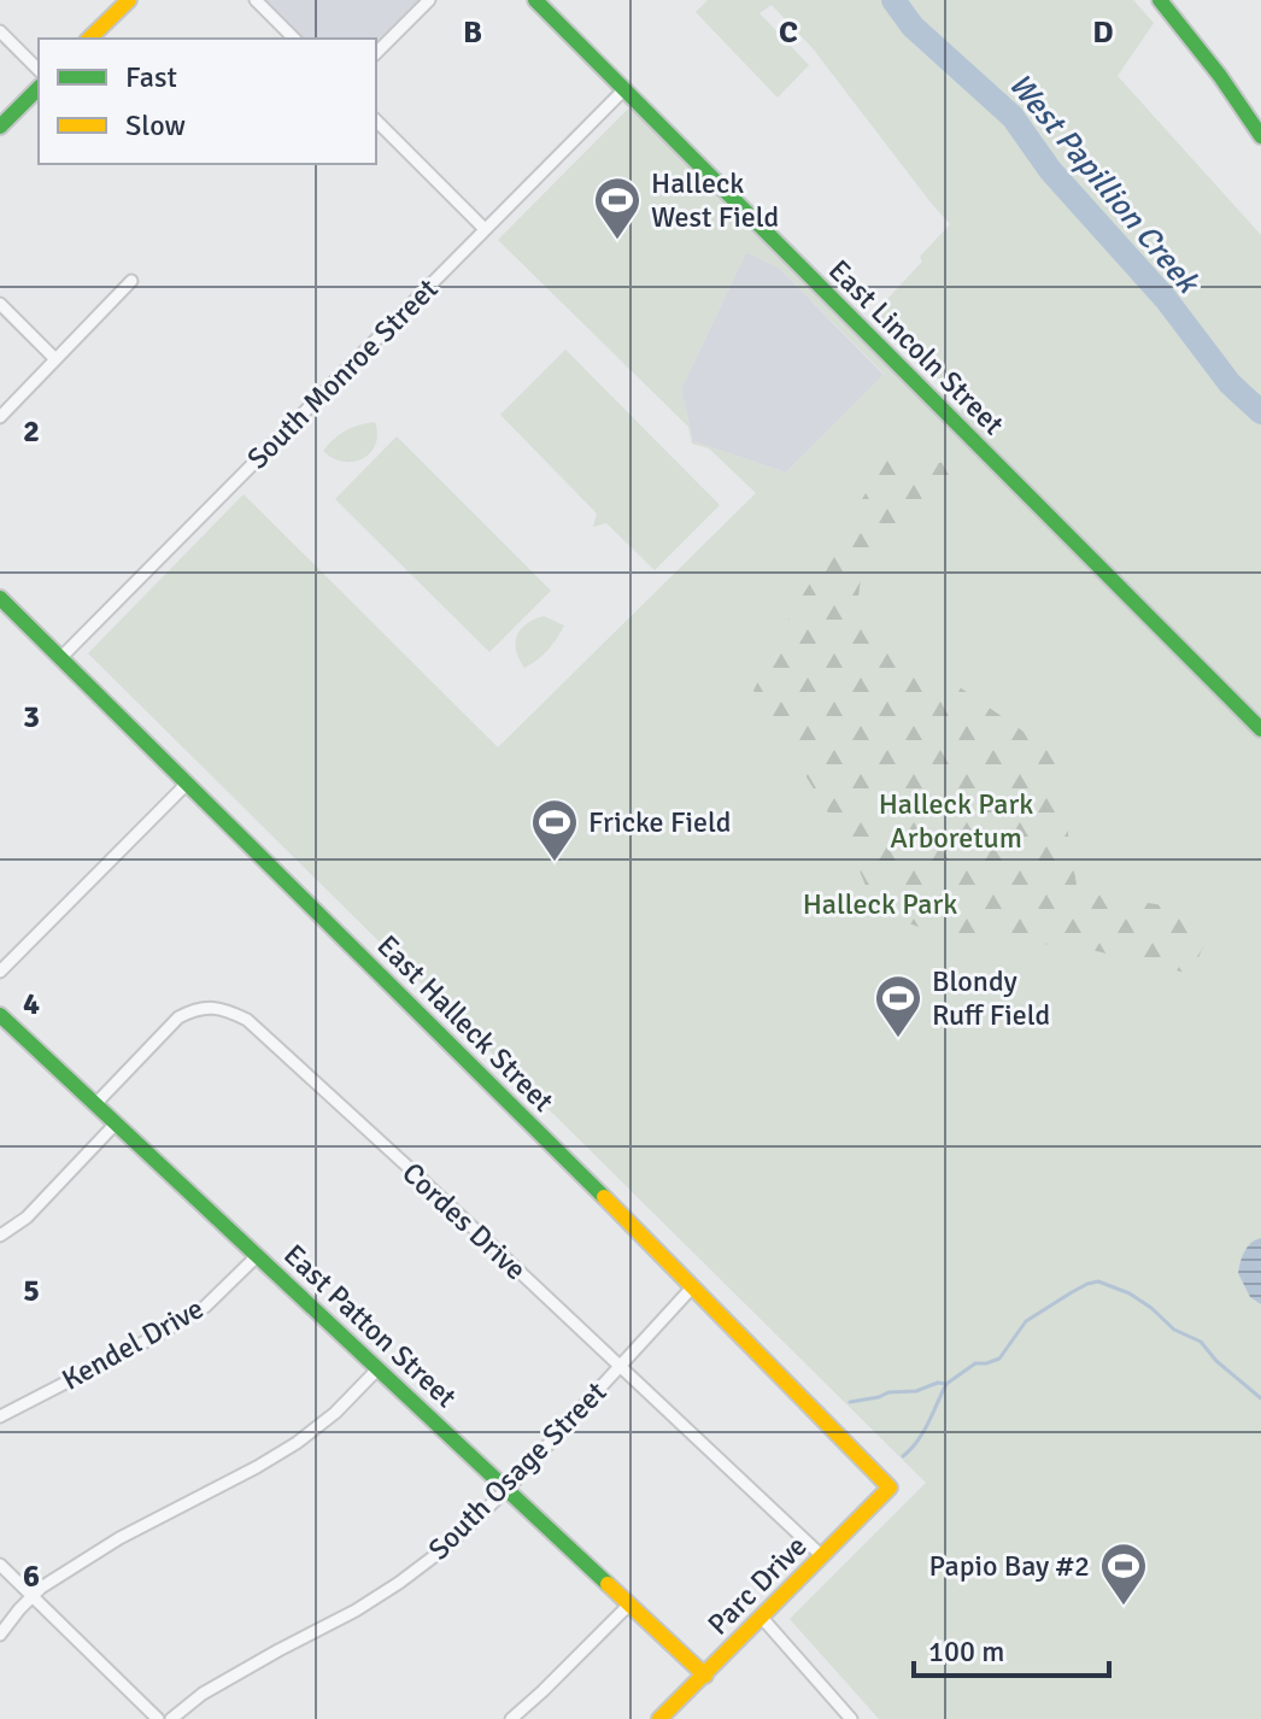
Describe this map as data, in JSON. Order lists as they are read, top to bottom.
{
  "streets": {
    "street": [
      "East Lincoln Street",
      "South Monroe Street",
      "East Halleck Street",
      "Cordes Drive",
      "East Patton Street",
      "Kendel Drive",
      "South Osage Street",
      "Parc Drive"
    ]
  },
  "crossings": [
    ["East Lincoln Street", "South Monroe Street"],
    ["South Monroe Street", "East Halleck Street"],
    ["East Halleck Street", "South Osage Street"],
    ["East Halleck Street", "Parc Drive"],
    ["Cordes Drive", "East Patton Street"],
    ["Cordes Drive", "South Osage Street"],
    ["Cordes Drive", "Parc Drive"],
    ["East Patton Street", "Kendel Drive"],
    ["East Patton Street", "South Osage Street"],
    ["East Patton Street", "Parc Drive"]
  ],
  "water": ["West Papillion Creek"],
  "parks": ["Halleck Park Arboretum", "Halleck Park"],
  "places": {
    "sports": [
      "Halleck West Field",
      "Fricke Field",
      "Blondy Ruff Field",
      "Papio Bay #2"
    ]
  },
  "legend": ["Fast", "Slow"],
  "scale_bar": "100 m",
  "grid": {
    "columns": ["B", "C", "D"],
    "rows": [
      "2",
      "3",
      "4",
      "5",
      "6"
    ]
  }
}
